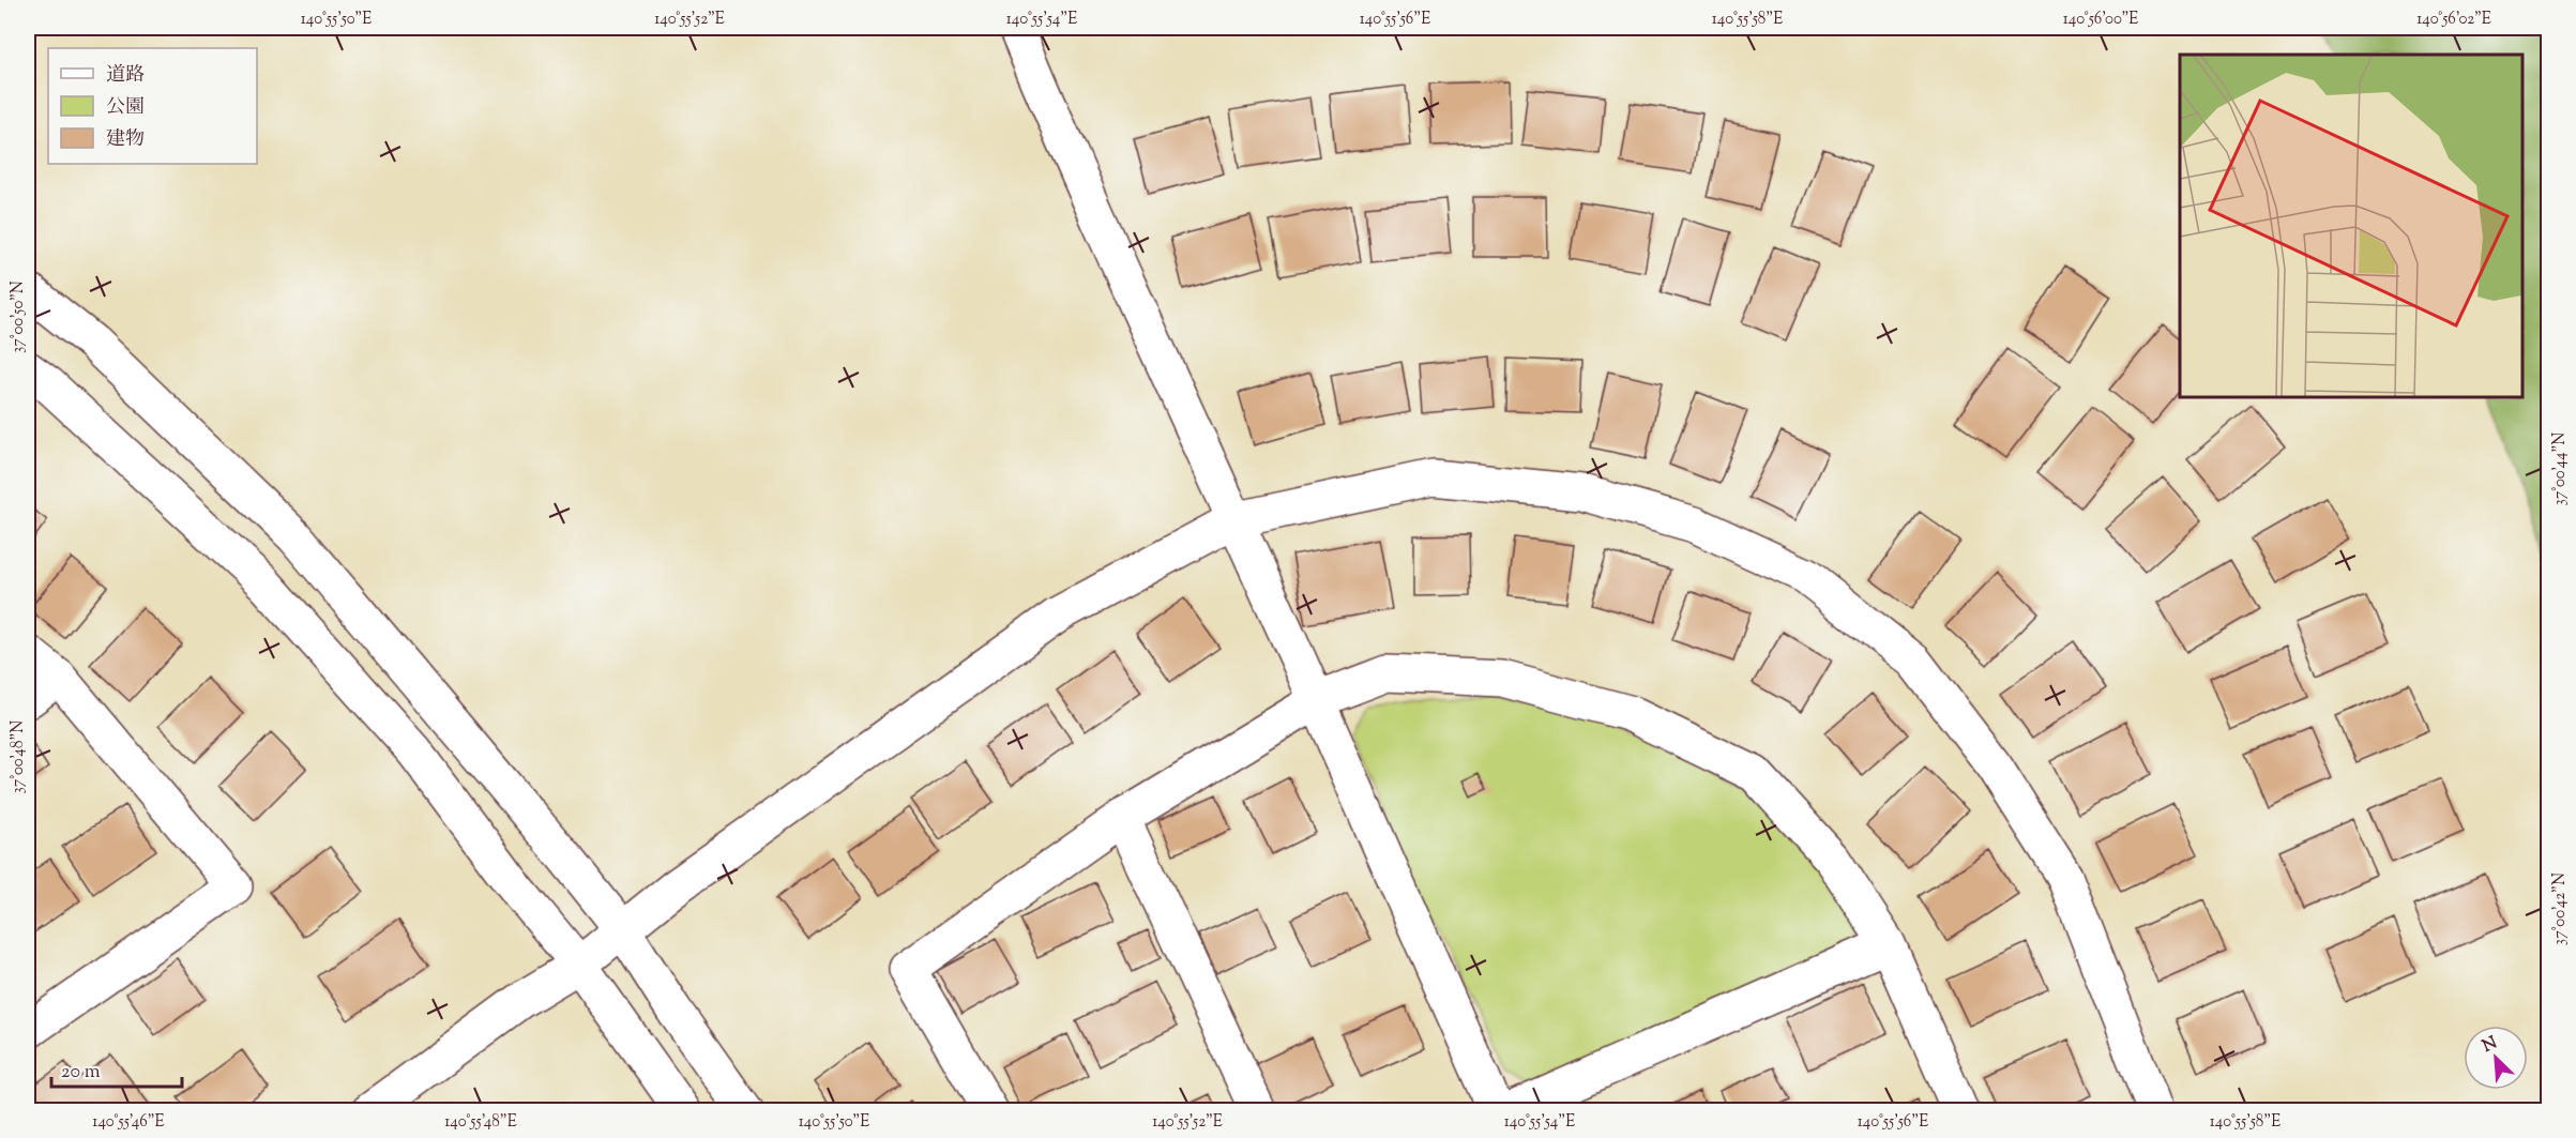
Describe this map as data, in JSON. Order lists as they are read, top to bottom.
{
  "legend": ["道路", "公園", "建物"],
  "scale_bar": "20 m",
  "north": "top left",
  "coordinates": [
    "140°55'50\"E",
    "140°55'52\"E",
    "140°55'54\"E",
    "140°55'56\"E",
    "140°55'58\"E",
    "140°56'00\"E",
    "140°56'02\"E",
    "37°00'50\"N",
    "37°00'44\"N",
    "37°00'48\"N",
    "37°00'42\"N",
    "140°55'46\"E",
    "140°55'48\"E"
  ]
}
